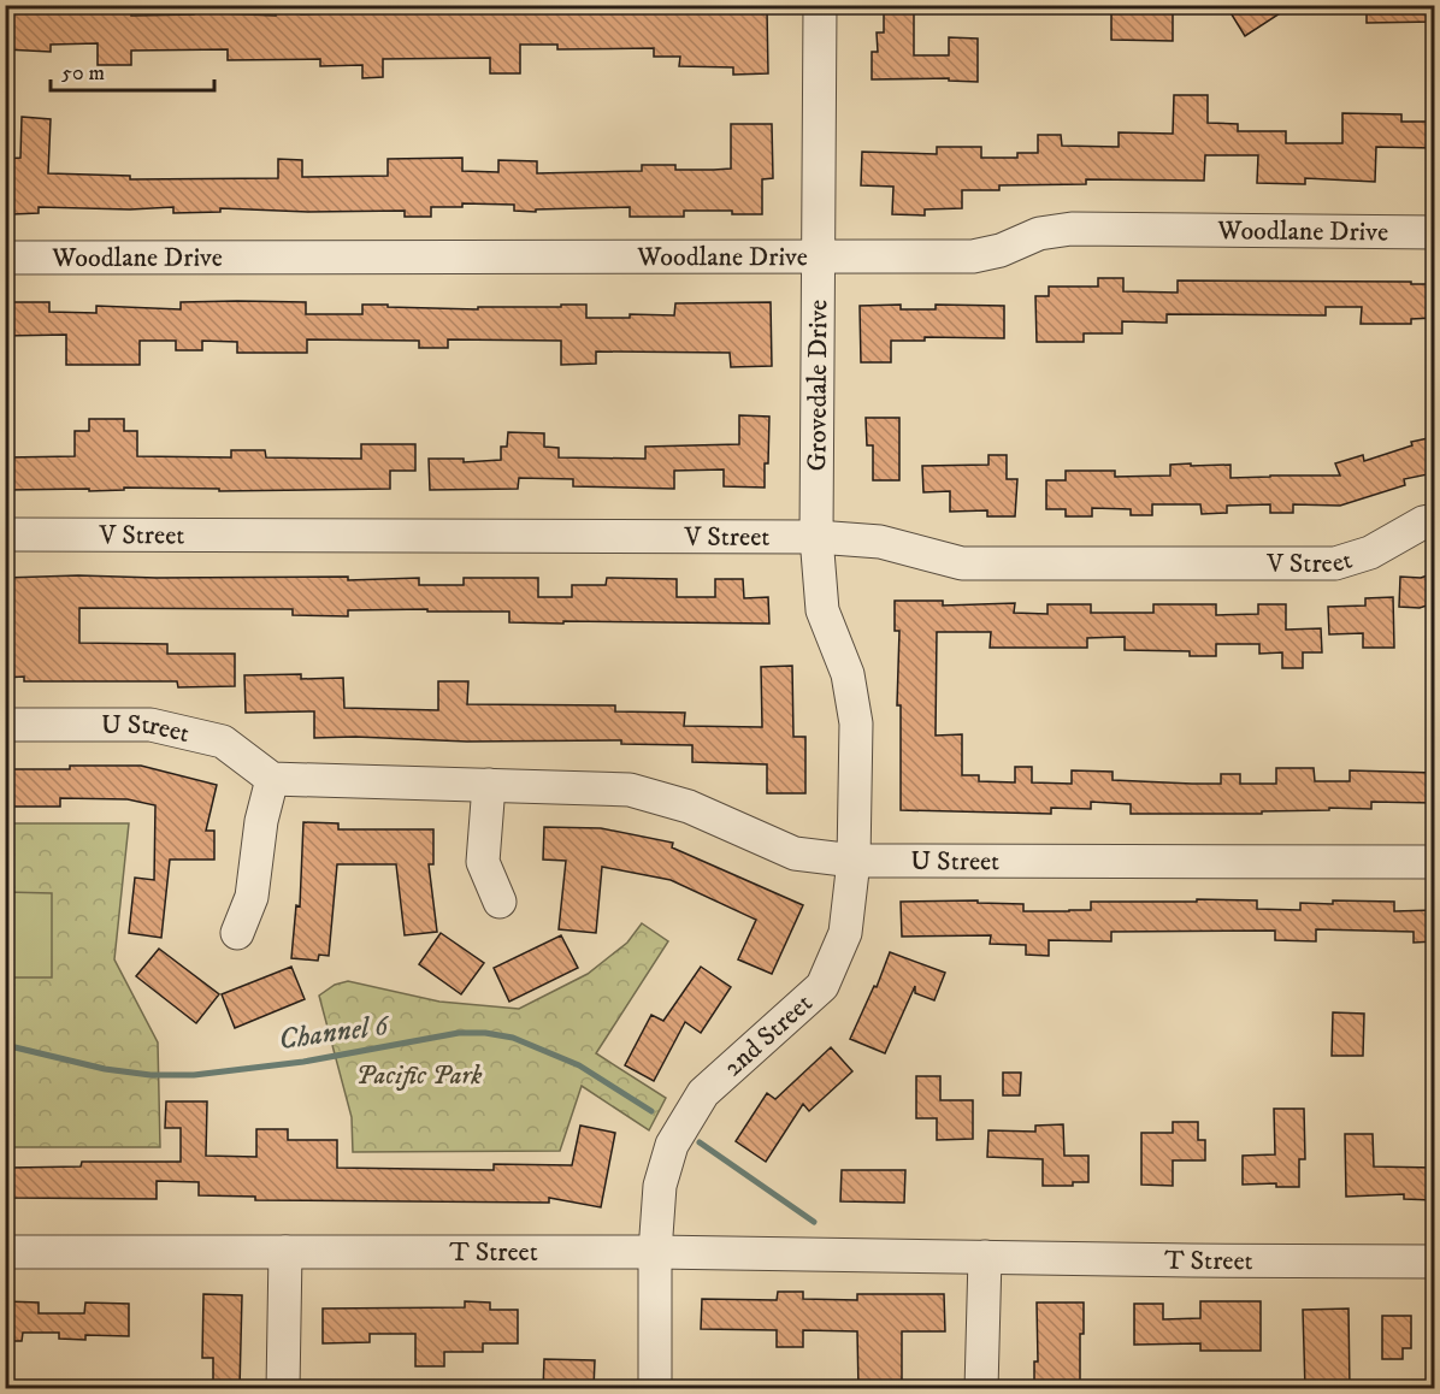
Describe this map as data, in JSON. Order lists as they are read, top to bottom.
{
  "streets": {
    "street": [
      "Woodlane Drive",
      "Grovedale Drive",
      "V Street",
      "U Street",
      "2nd Street",
      "T Street"
    ]
  },
  "crossings": [
    ["Woodlane Drive", "Grovedale Drive"],
    ["Grovedale Drive", "V Street"],
    ["Grovedale Drive", "2nd Street"],
    ["U Street", "2nd Street"],
    ["2nd Street", "T Street"]
  ],
  "water": ["Channel 6"],
  "parks": ["Pacific Park"],
  "scale_bar": "50 m"
}
